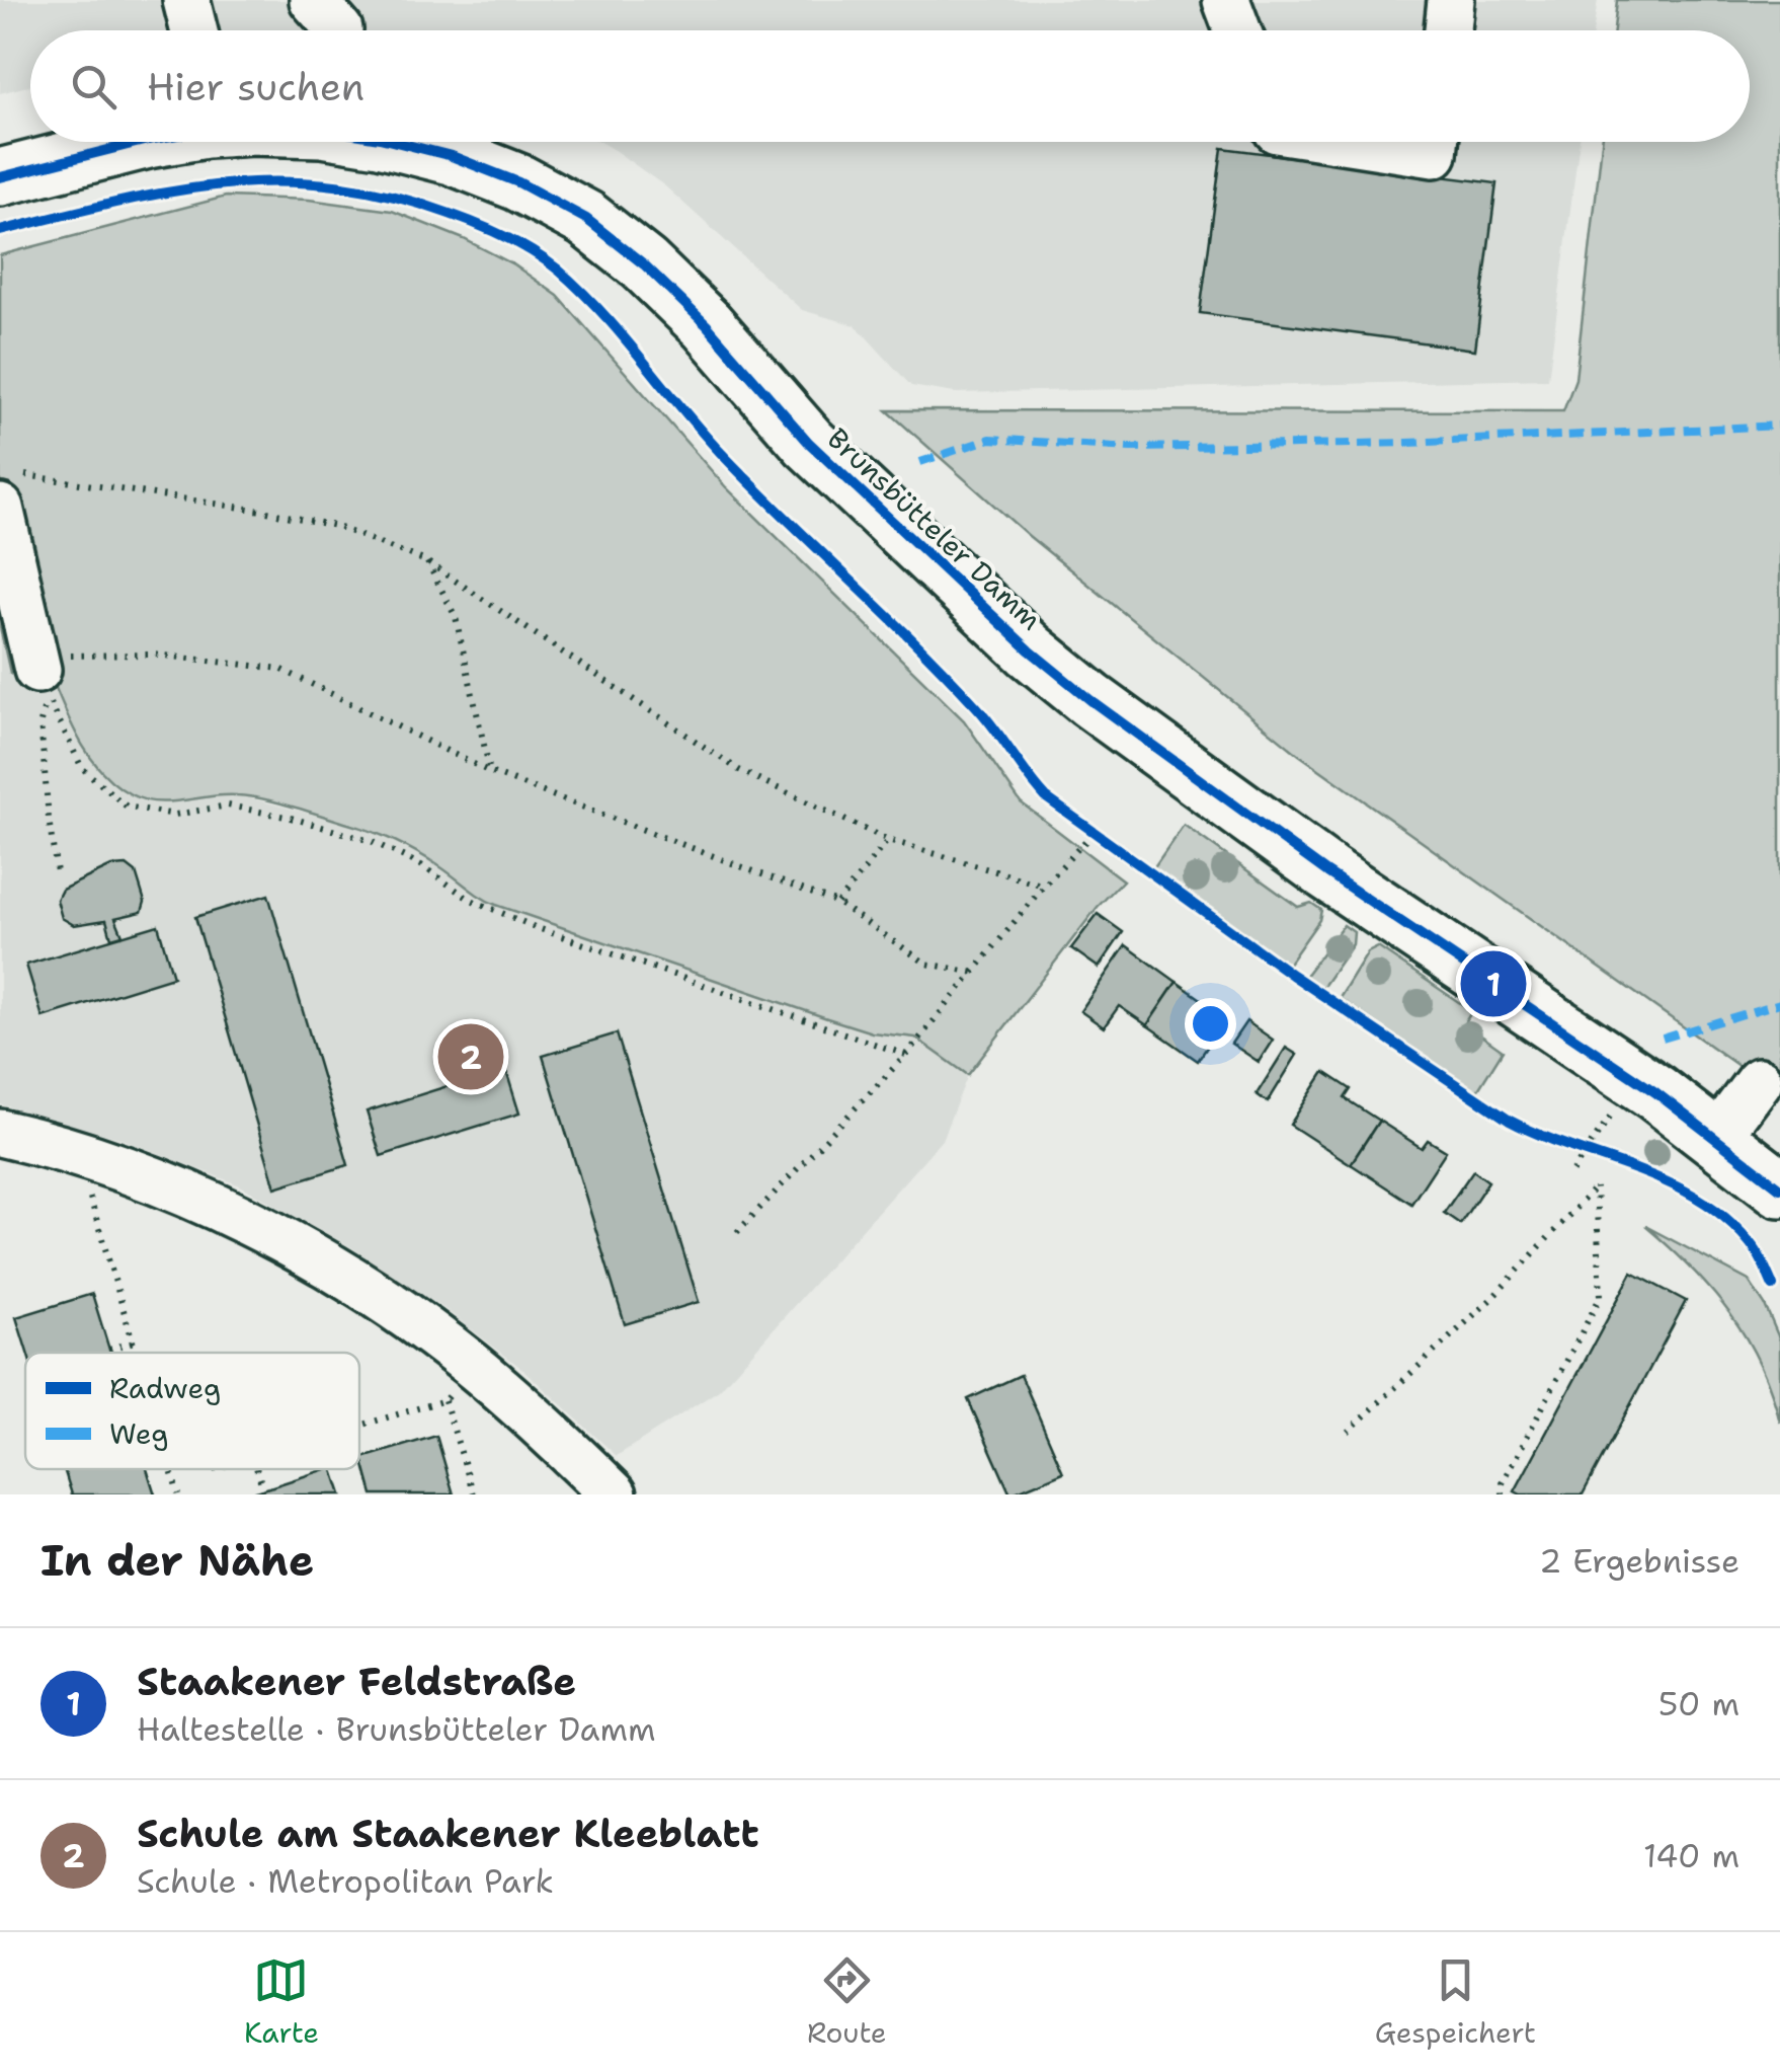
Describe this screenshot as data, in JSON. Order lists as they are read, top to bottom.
{
  "streets": {
    "main road": ["Brunsbütteler Damm"]
  },
  "legend": ["Radweg", "Weg"],
  "page": {
    "search": "Hier suchen",
    "pins": ["1", "2"],
    "heading": ["In der Nähe", "2 Ergebnisse"],
    "list": [
      {
        "mark": "1",
        "name": "Staakener Feldstraße",
        "note": "Haltestelle · Brunsbütteler Damm",
        "value": "50 m"
      },
      {
        "mark": "2",
        "name": "Schule am Staakener Kleeblatt",
        "note": "Schule · Metropolitan Park",
        "value": "140 m"
      }
    ],
    "nav": ["Karte", "Route", "Gespeichert"]
  }
}
